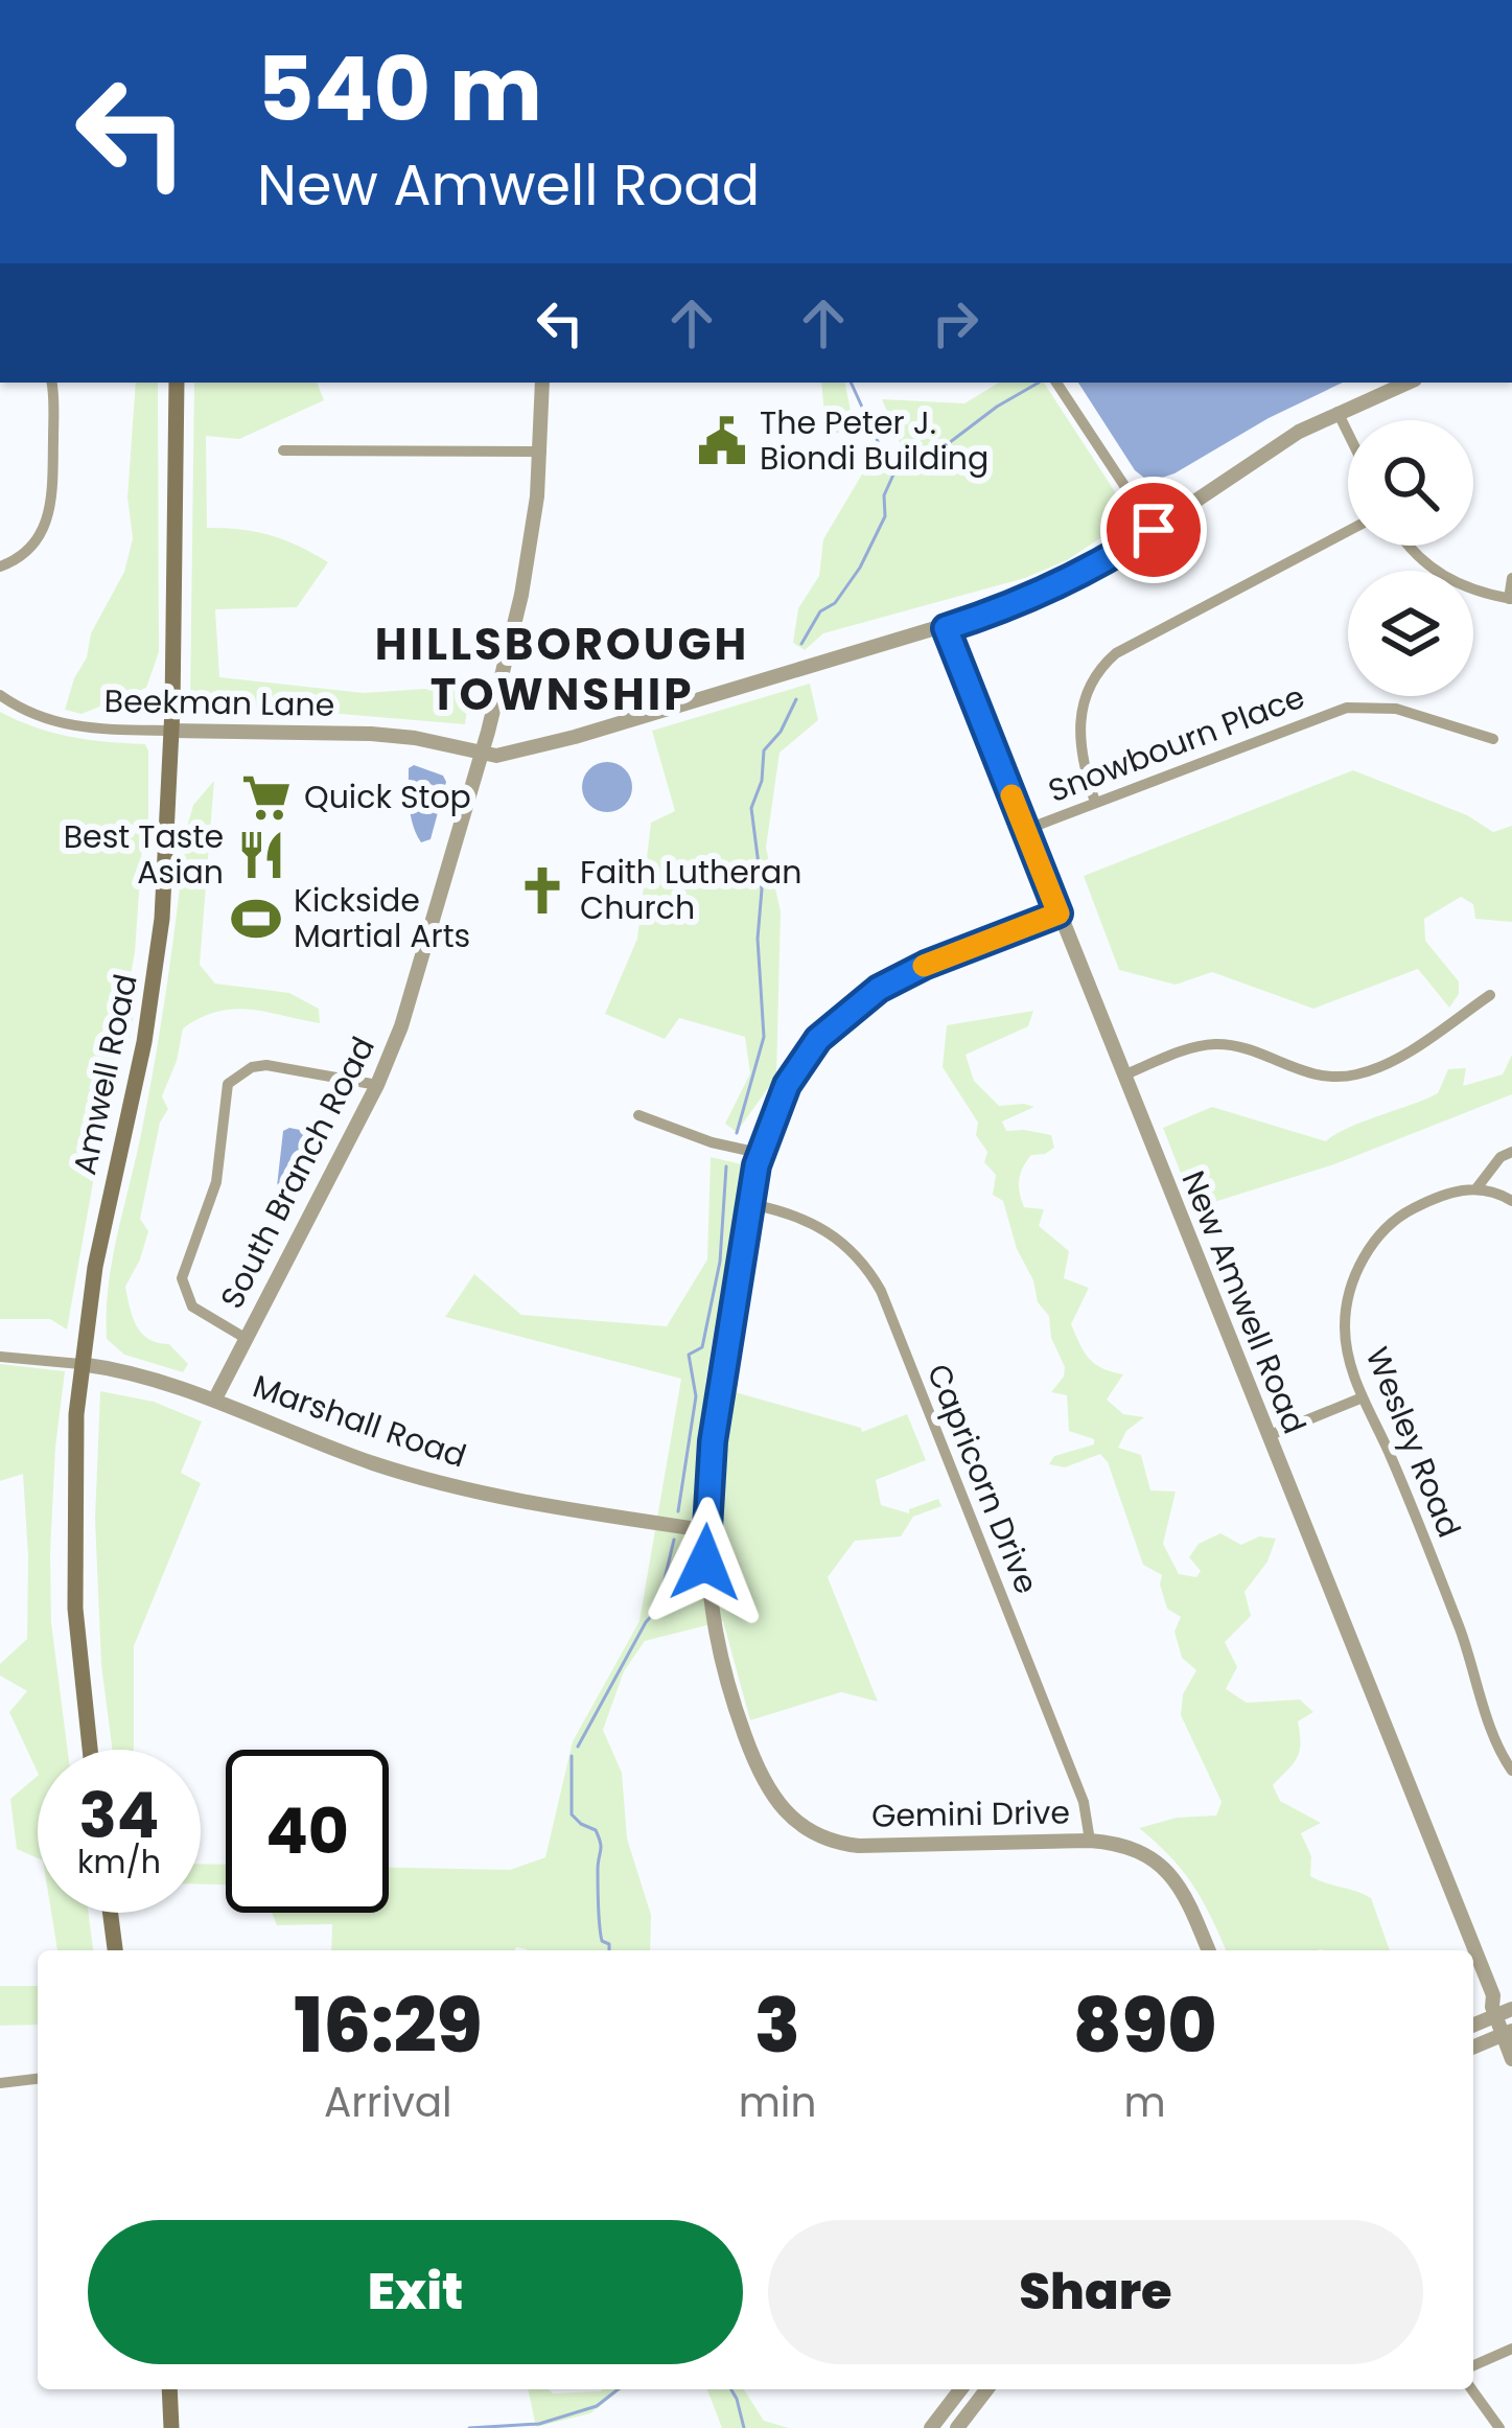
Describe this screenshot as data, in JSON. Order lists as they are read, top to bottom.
{
  "streets": {
    "main road": ["Amwell Road"],
    "street": [
      "Beekman Lane",
      "Snowbourn Place",
      "South Branch Road",
      "New Amwell Road",
      "Marshall Road",
      "Wesley Road",
      "Capricorn Drive",
      "Gemini Drive"
    ]
  },
  "crossings": [
    ["Beekman Lane", "Amwell Road"],
    ["Beekman Lane", "South Branch Road"],
    ["Beekman Lane", "New Amwell Road"],
    ["Snowbourn Place", "New Amwell Road"],
    ["Amwell Road", "Marshall Road"],
    ["South Branch Road", "Marshall Road"],
    ["New Amwell Road", "Gemini Drive"],
    ["Marshall Road", "Gemini Drive"],
    ["Capricorn Drive", "Gemini Drive"]
  ],
  "districts": ["HILLSBOROUGH TOWNSHIP"],
  "places": {
    "public building": ["The Peter J. Biondi Building"],
    "supermarket": ["Quick Stop"],
    "restaurant": ["Best Taste Asian"],
    "church": ["Faith Lutheran Church"],
    "sports": ["Kickside Martial Arts"]
  },
  "page": {
    "turn": ["540 m", "New Amwell Road"],
    "speed": "34 km/h",
    "limit": "40",
    "eta": [
      "16:29",
      "Arrival",
      "3",
      "min",
      "890",
      "m"
    ],
    "buttons": ["Exit", "Share"]
  }
}
